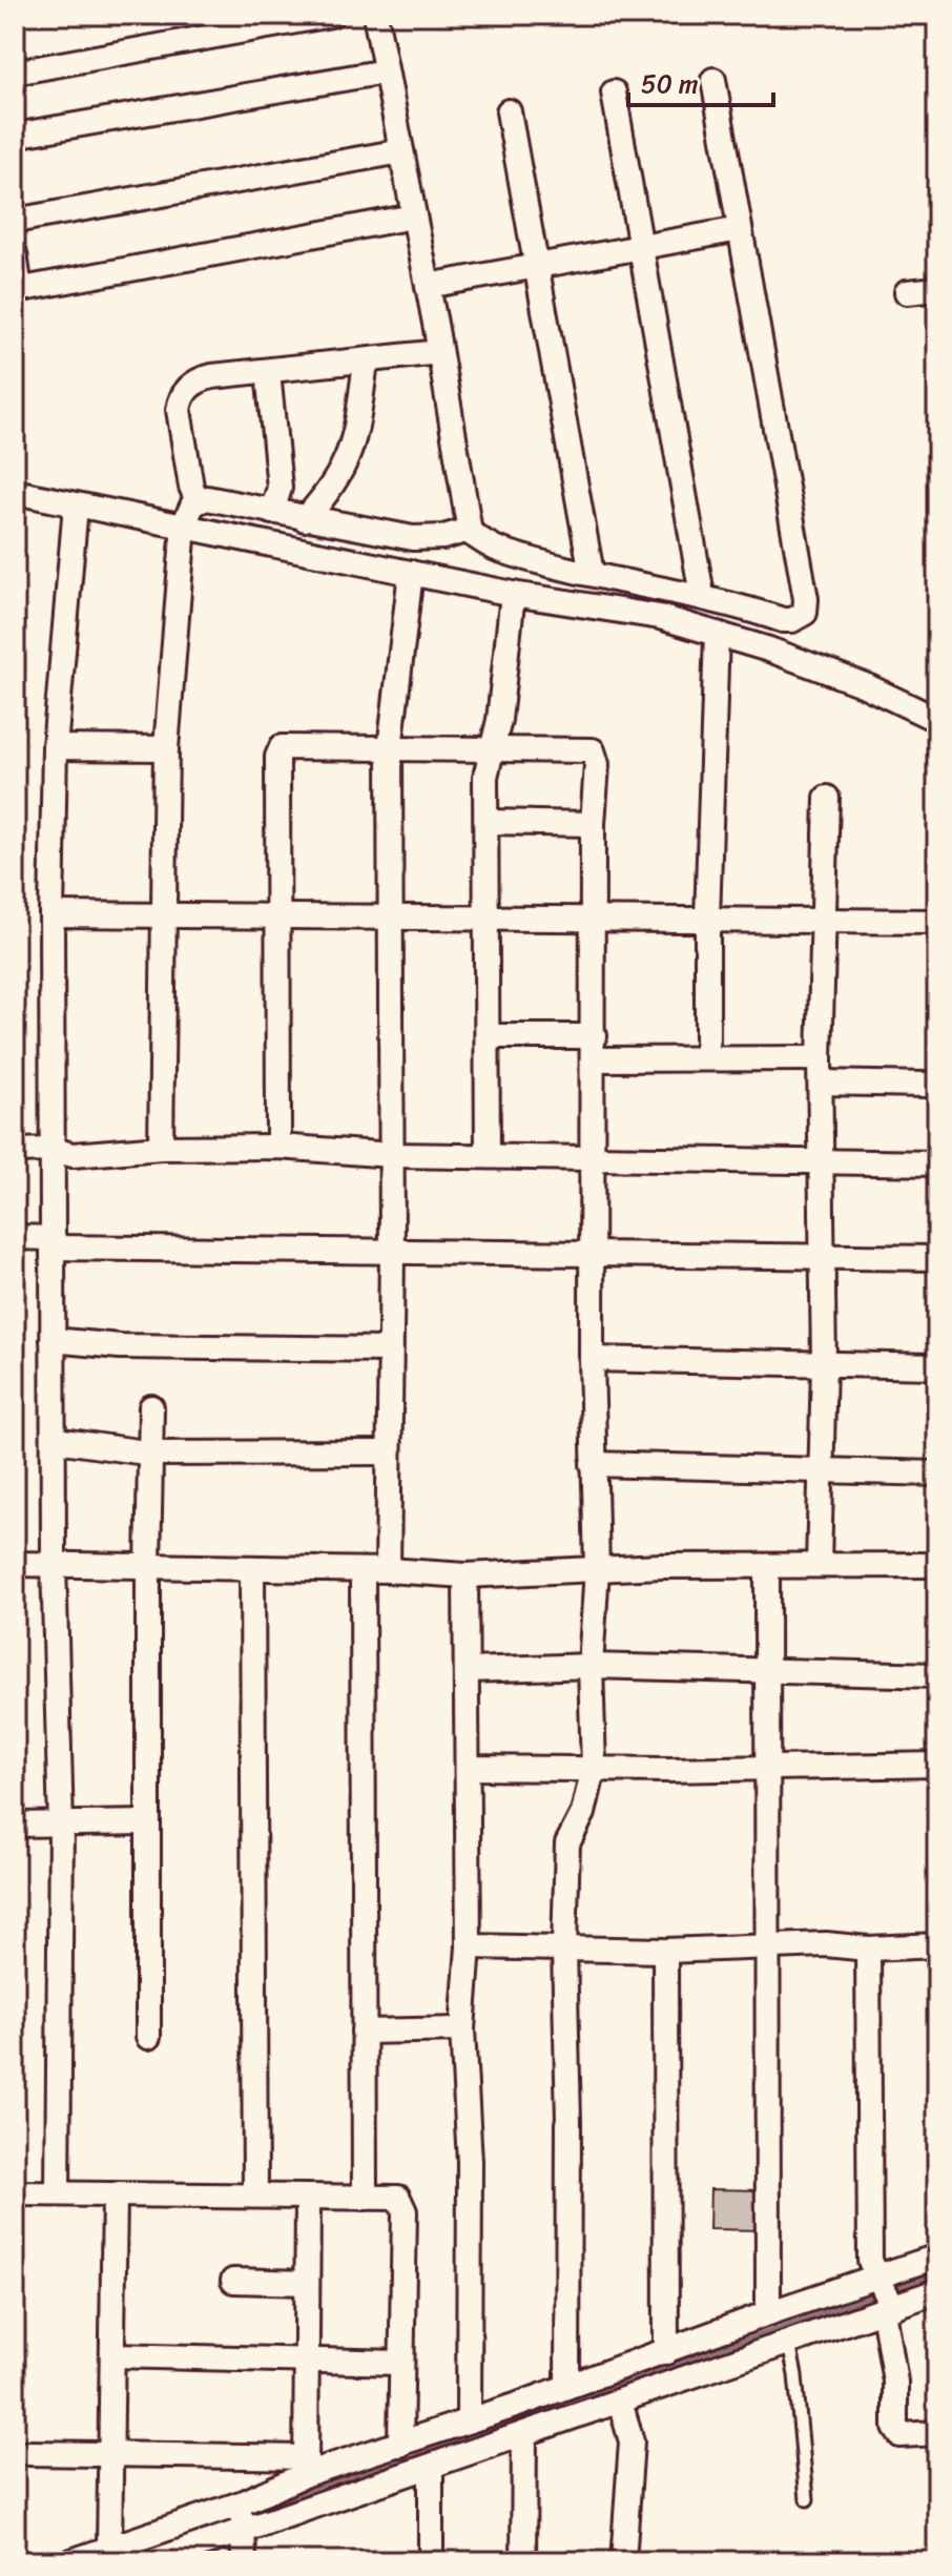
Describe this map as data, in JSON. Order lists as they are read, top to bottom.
{
  "scale_bar": "50 m"
}
